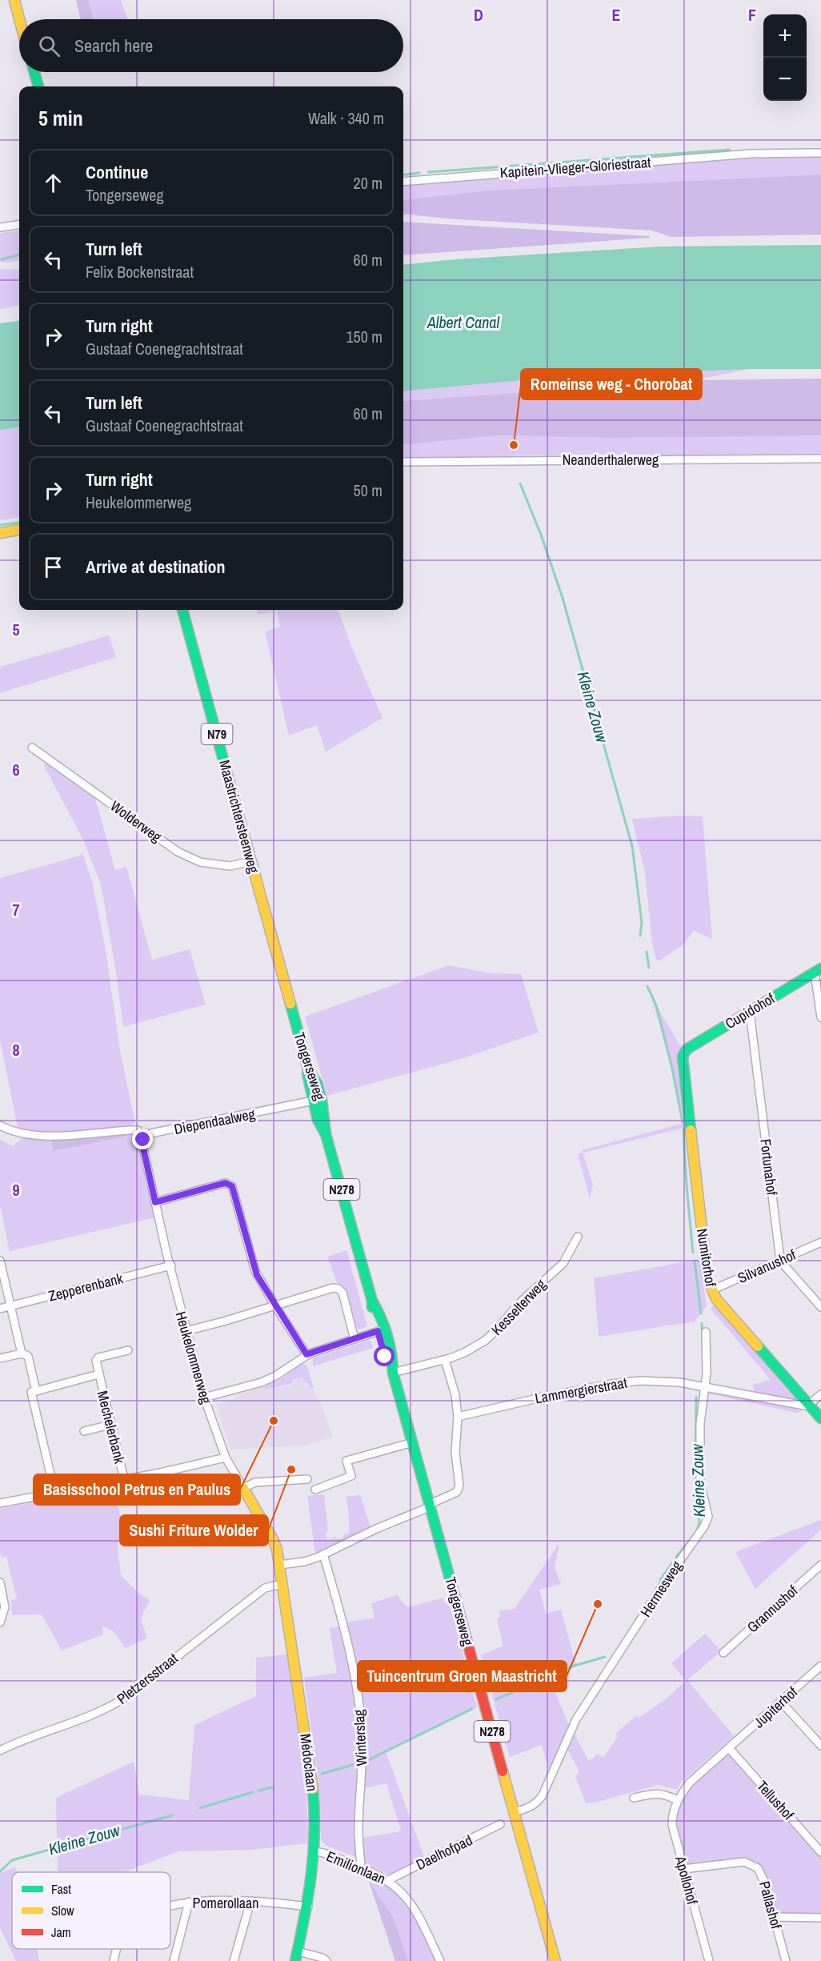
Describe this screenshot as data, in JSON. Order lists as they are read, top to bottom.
{
  "streets": {
    "main road": [
      "N79",
      "Maastrichtersteenweg",
      "Cupidohof",
      "Tongerseweg",
      "N278",
      "Numitorhof",
      "Heukelommerweg",
      "Médoclaan"
    ],
    "street": [
      "Kapitein-Vlieger-Gloriestraat",
      "Neanderthalerweg",
      "Wolderweg",
      "Diependaalweg",
      "Fortunahof",
      "Silvanushof",
      "Zepperenbank",
      "Kesselterweg",
      "Lammergierstraat",
      "Mechelerbank",
      "Hermesweg",
      "Grannushof",
      "Pletzersstraat",
      "Jupiterhof",
      "Winterslag",
      "Tellushof",
      "Daelhofpad",
      "Emilionlaan",
      "Apollohof",
      "Pomerollaan",
      "Pallashof"
    ]
  },
  "crossings": [
    ["Maastrichtersteenweg", "Wolderweg"],
    ["Maastrichtersteenweg", "Tongerseweg"],
    ["Cupidohof", "Fortunahof"],
    ["Cupidohof", "Numitorhof"],
    ["Tongerseweg", "Diependaalweg"],
    ["Tongerseweg", "Kesselterweg"],
    ["Tongerseweg", "Hermesweg"],
    ["Diependaalweg", "Heukelommerweg"],
    ["Fortunahof", "Silvanushof"],
    ["Numitorhof", "Silvanushof"],
    ["Numitorhof", "Lammergierstraat"],
    ["Zepperenbank", "Heukelommerweg"],
    ["Heukelommerweg", "Médoclaan"],
    ["Lammergierstraat", "Hermesweg"],
    ["Pletzersstraat", "Médoclaan"],
    ["Jupiterhof", "Tellushof"],
    ["Jupiterhof", "Apollohof"],
    ["Winterslag", "Emilionlaan"],
    ["Médoclaan", "Emilionlaan"],
    ["Médoclaan", "Pomerollaan"],
    ["Tellushof", "Apollohof"],
    ["Daelhofpad", "Emilionlaan"],
    ["Apollohof", "Pallashof"]
  ],
  "water": ["Albert Canal", "Kleine Zouw"],
  "places": [
    "Romeinse weg - Chorobat",
    "Basisschool Petrus en Paulus",
    "Sushi Friture Wolder",
    "Tuincentrum Groen Maastricht"
  ],
  "legend": ["Fast", "Slow", "Jam"],
  "page": {
    "map_buttons": ["+", "−"],
    "search": "Search here",
    "heading": ["5 min", "Walk · 340 m"],
    "list": [
      ["Continue", "Tongerseweg", "20 m"],
      ["Turn left", "Felix Bockenstraat", "60 m"],
      ["Turn right", "Gustaaf Coenegrachtstraat", "150 m"],
      ["Turn left", "Gustaaf Coenegrachtstraat", "60 m"],
      ["Turn right", "Heukelommerweg", "50 m"],
      "Arrive at destination"
    ]
  },
  "grid": {
    "columns": ["D", "E", "F"],
    "rows": [
      "5",
      "6",
      "7",
      "8",
      "9"
    ]
  }
}
